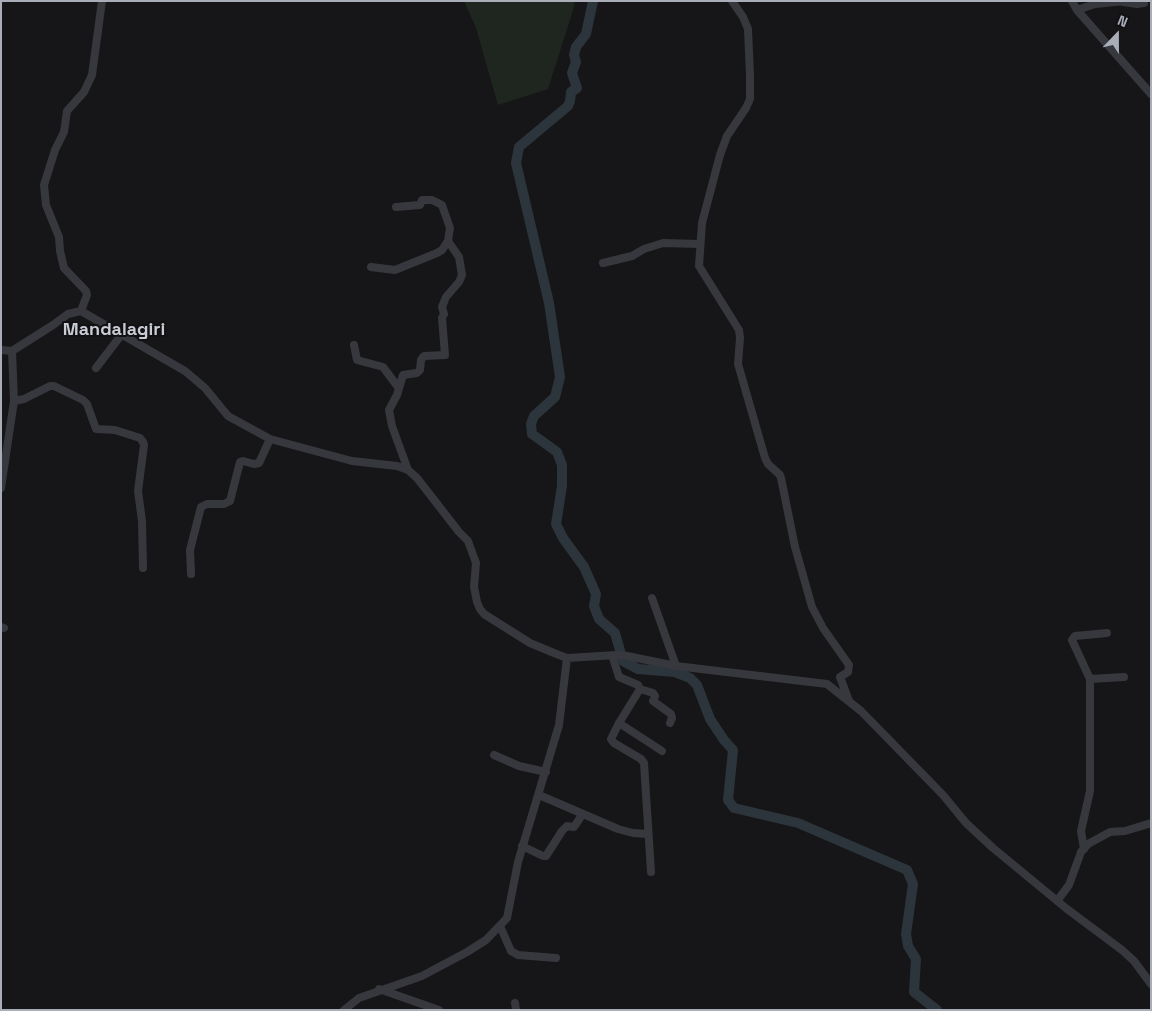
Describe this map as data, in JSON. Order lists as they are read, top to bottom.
{
  "districts": ["Mandalagiri"],
  "north": "top"
}
